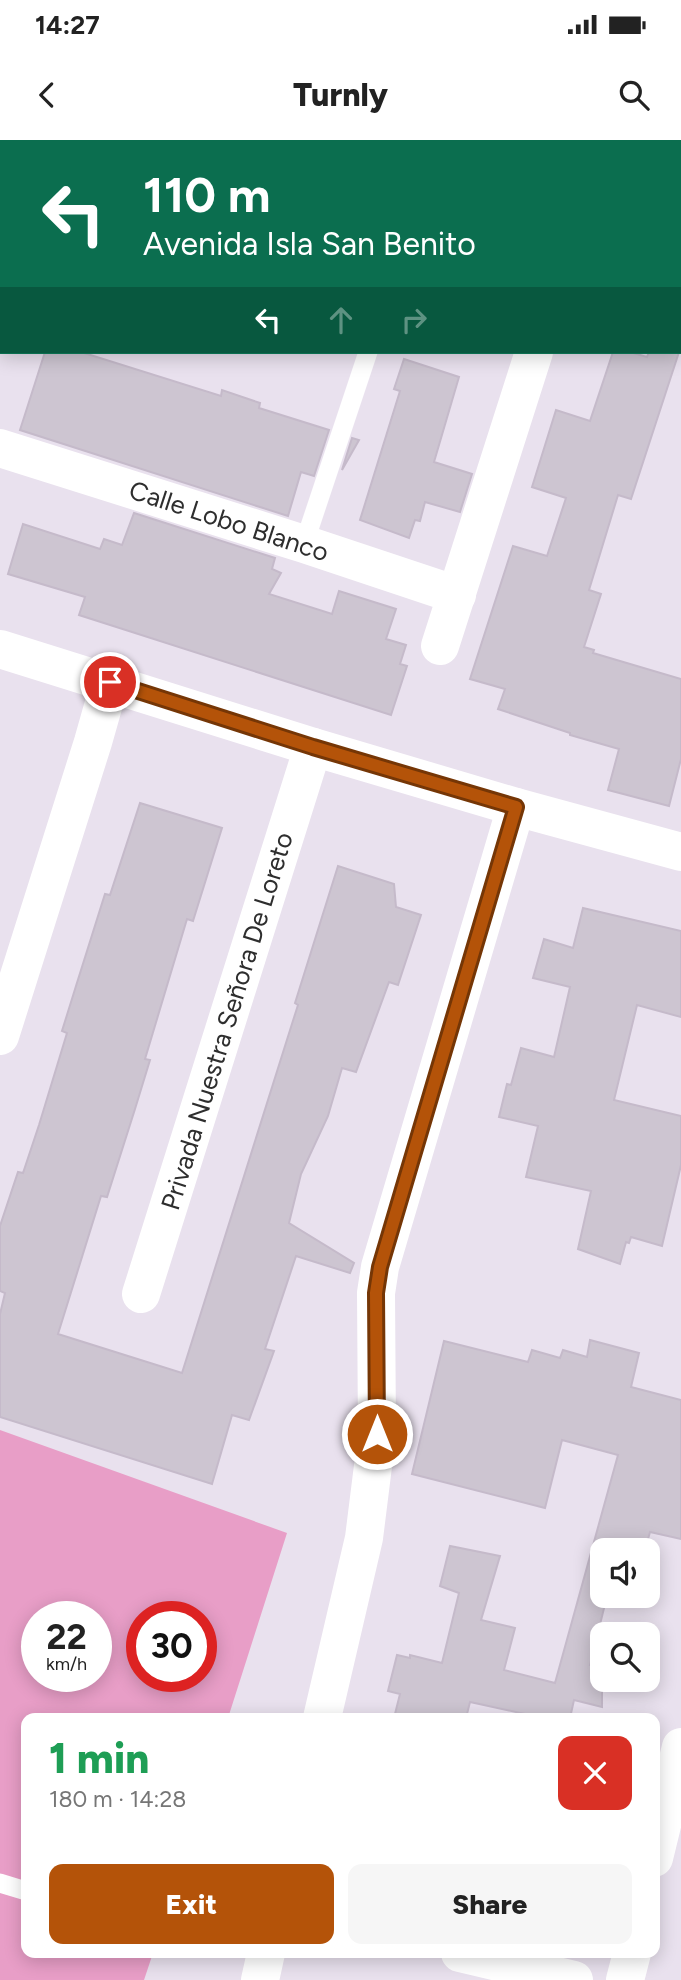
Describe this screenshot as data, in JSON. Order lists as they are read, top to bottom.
{
  "streets": {
    "street": ["Calle Lobo Blanco", "Privada Nuestra Señora De Loreto"]
  },
  "page": {
    "status": "14:27",
    "header": "Turnly",
    "turn": ["110 m", "Avenida Isla San Benito"],
    "speed": "22 km/h",
    "limit": "30",
    "heading": ["1 min", "180 m · 14:28"],
    "buttons": ["Exit", "Share"]
  }
}
